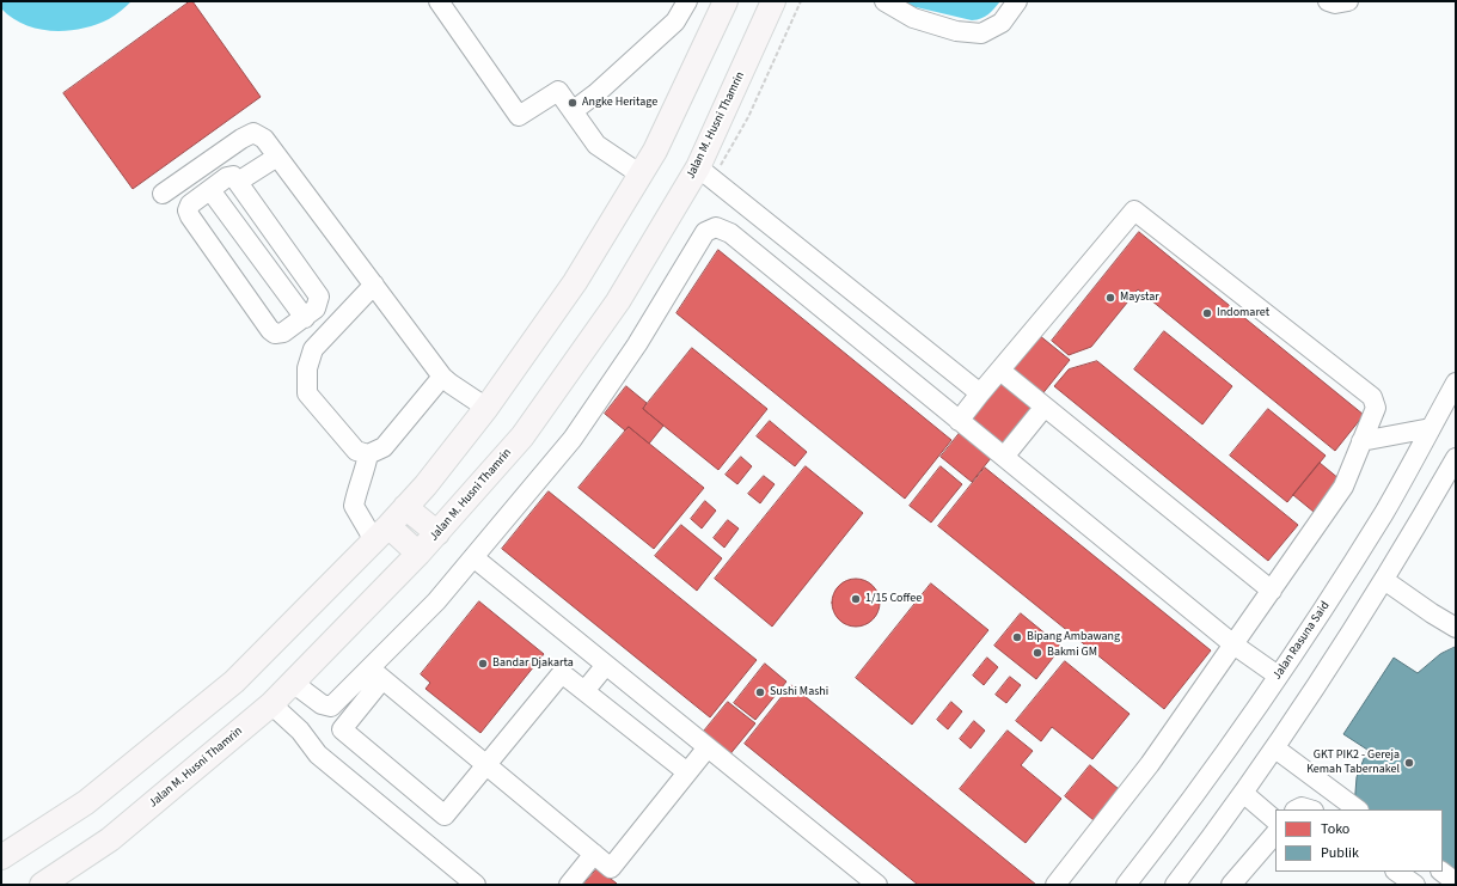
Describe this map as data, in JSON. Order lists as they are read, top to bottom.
{
  "streets": {
    "main road": ["Jalan M. Husni Thamrin"],
    "street": ["Jalan Rasuna Said"]
  },
  "places": [
    "Angke Heritage",
    "Maystar",
    "Indomaret",
    "1/15 Coffee",
    "Bipang Ambawang",
    "Bakmi GM",
    "Bandar Djakarta",
    "Sushi Mashi",
    "GKT PIK2 - Gereja Kemah Tabernakel"
  ],
  "legend": ["Toko", "Publik"]
}
